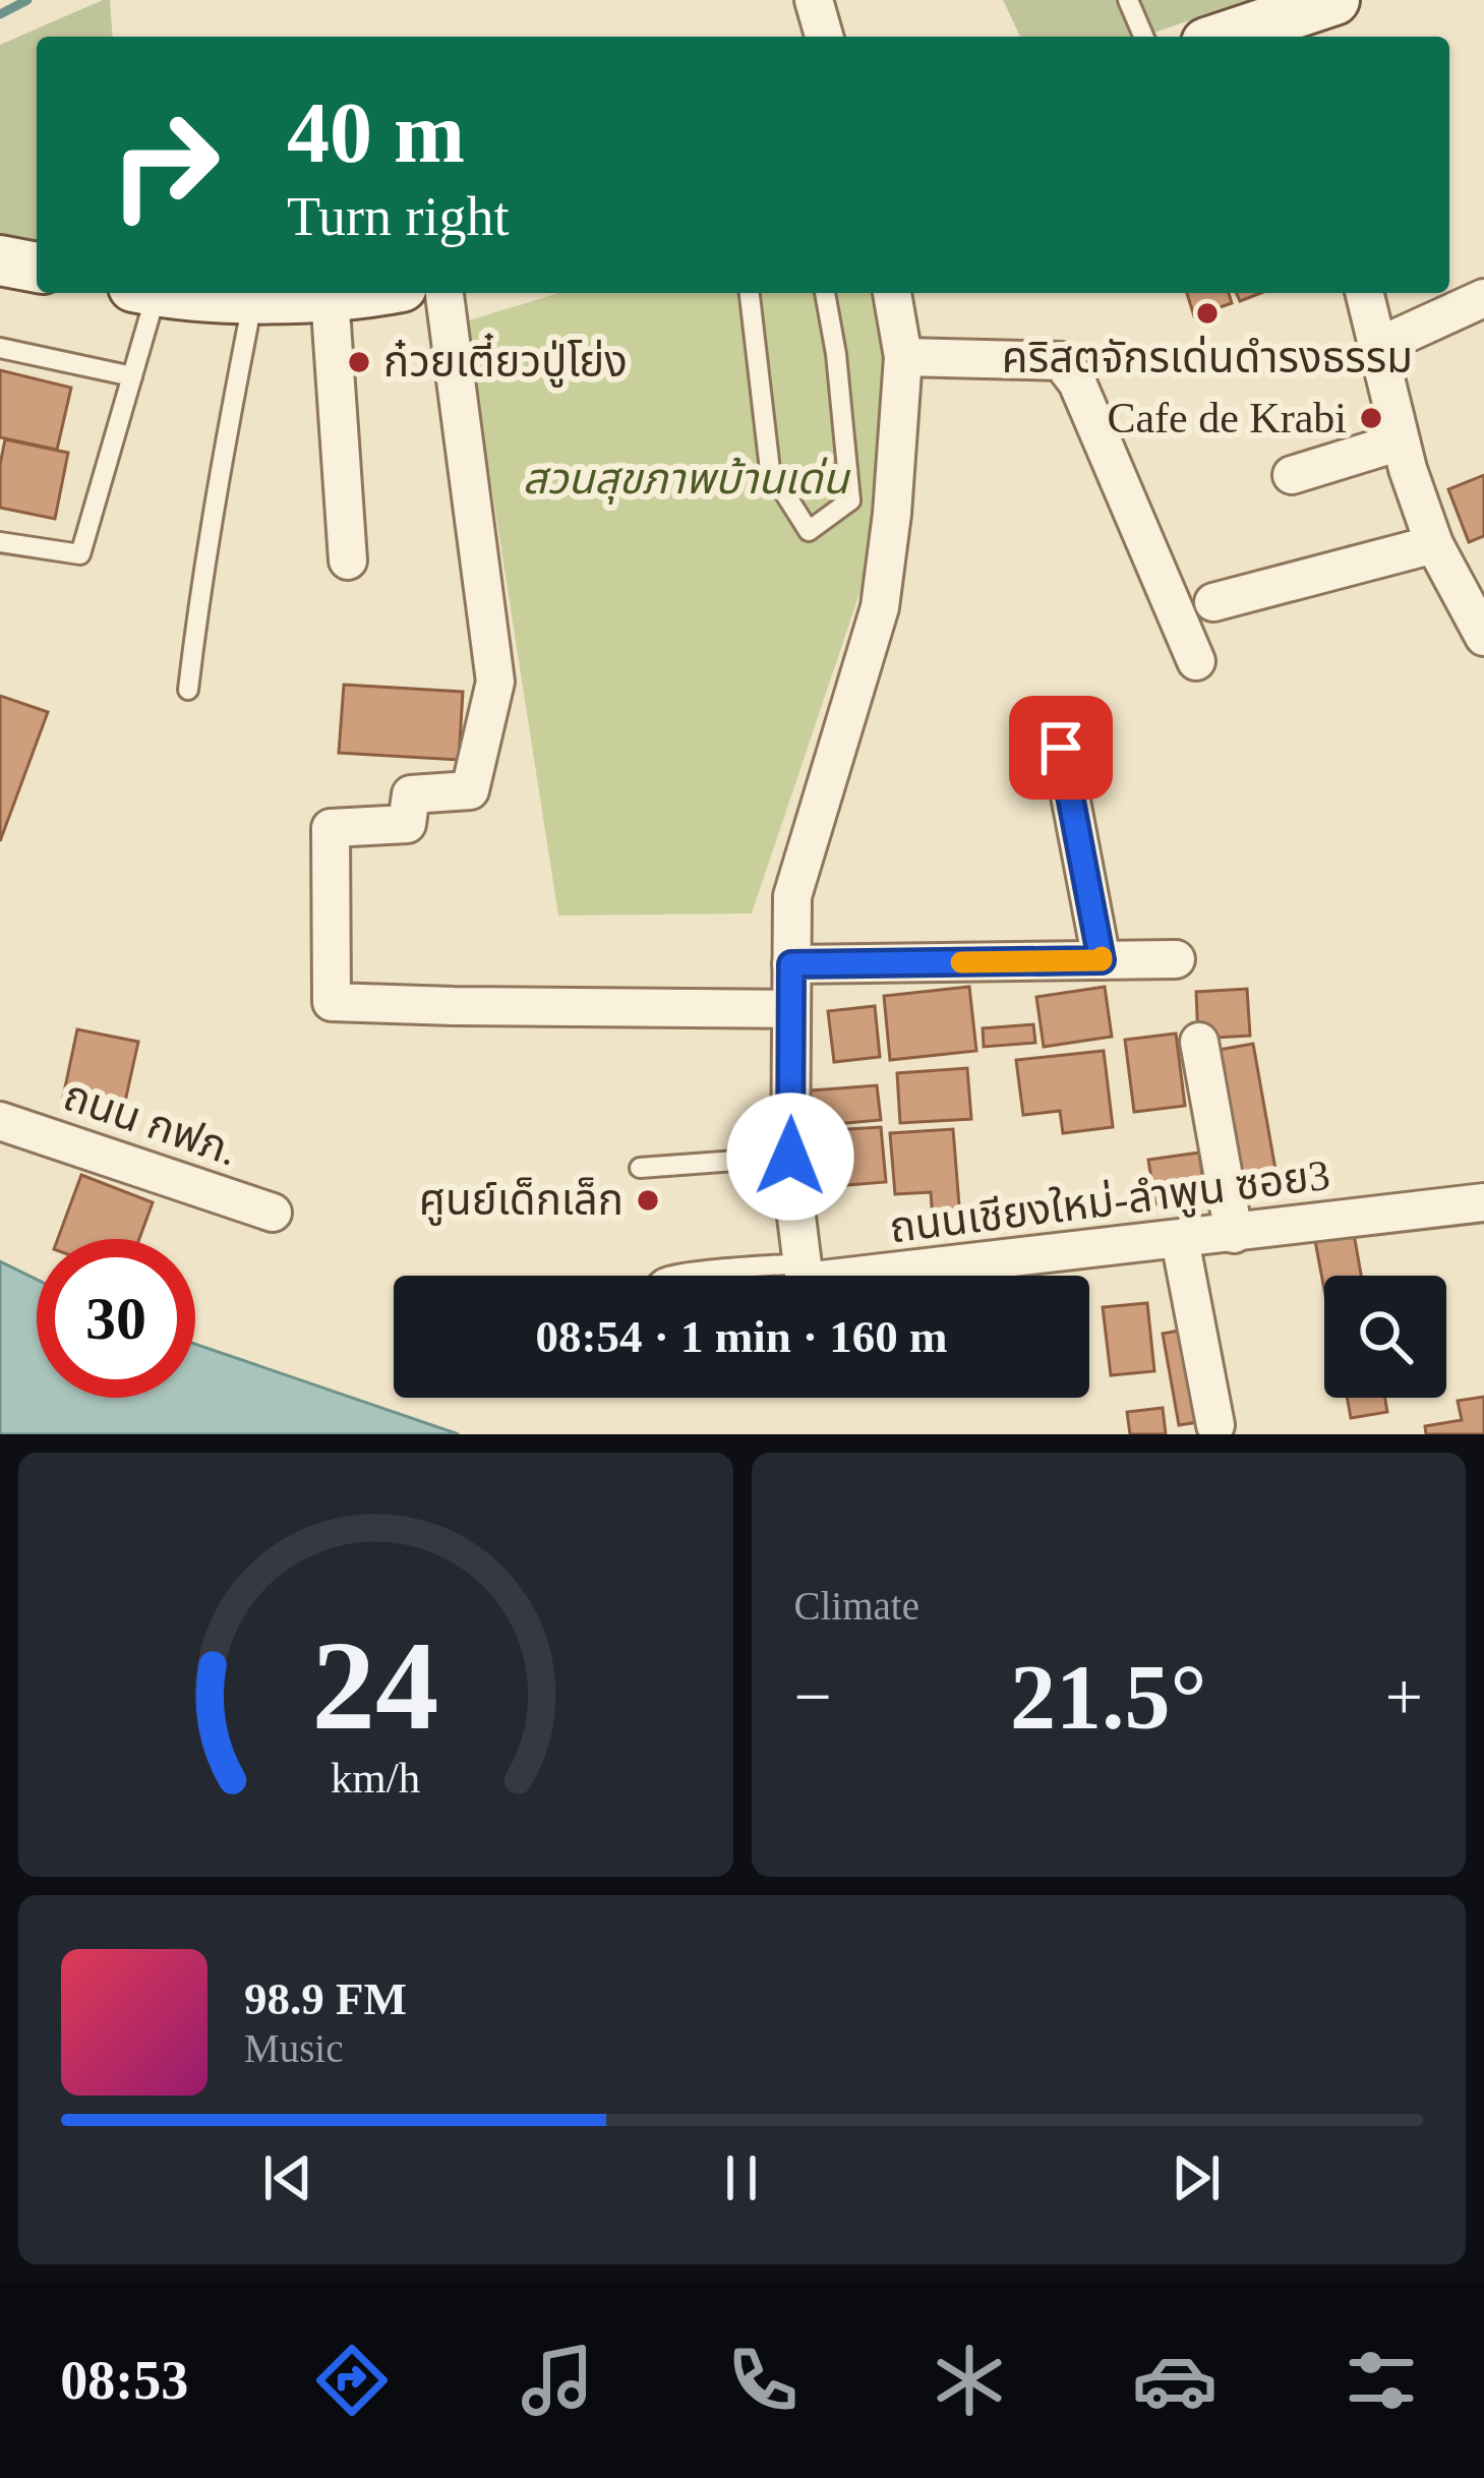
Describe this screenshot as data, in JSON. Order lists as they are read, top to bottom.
{
  "streets": {
    "street": ["ถนน กฟภ.", "ถนนเชียงใหม่-ลำพูน ซอย3"]
  },
  "parks": ["สวนสุขภาพบ้านเด่น"],
  "places": [
    "คริสตจักรเด่นดำรงธรรม",
    "ก๋วยเตี๋ยวปู่โย่ง",
    "Cafe de Krabi",
    "ศูนย์เด็กเล็ก"
  ],
  "page": {
    "turn": ["40 m", "Turn right"],
    "limit": "30",
    "trip": "08:54 · 1 min · 160 m",
    "tile": "Climate",
    "heat": ["−", "21.5°", "+"],
    "song": ["98.9 FM", "Music"],
    "tabs": "08:53",
    "gauge": ["24", "km/h"]
  }
}
